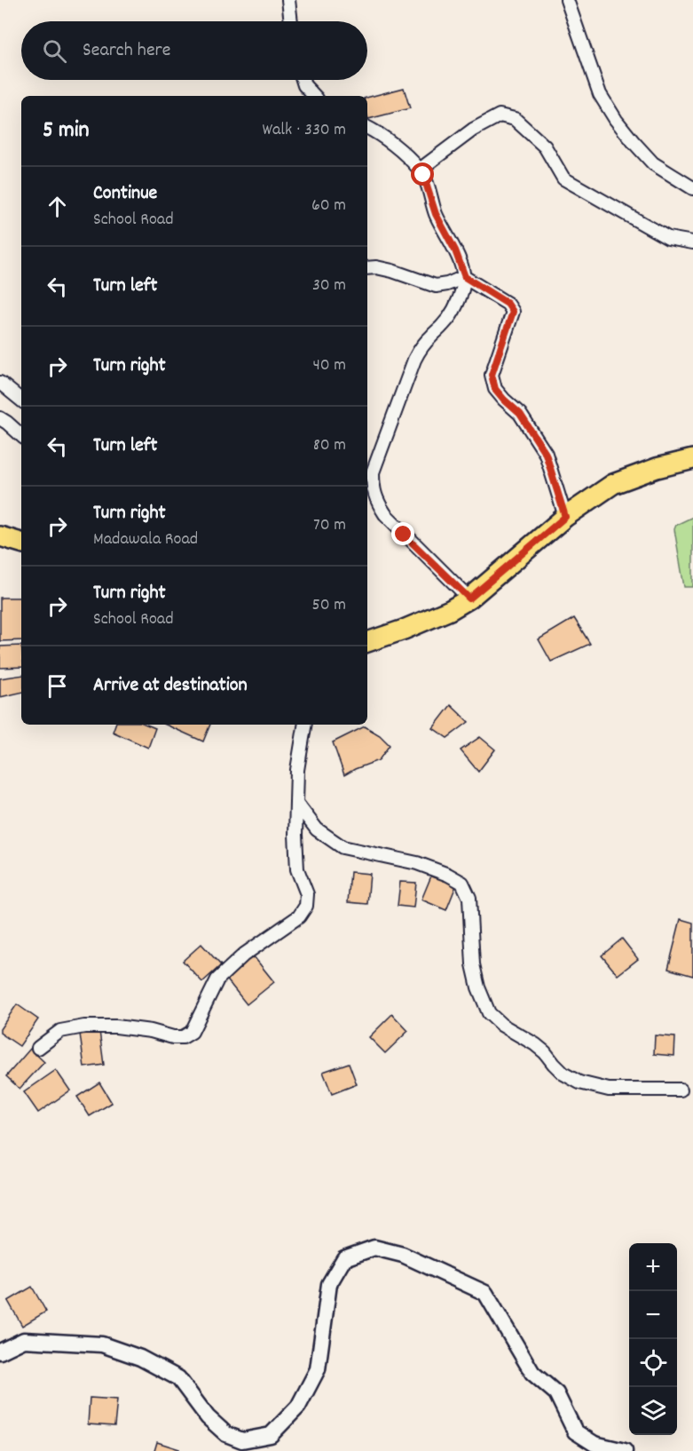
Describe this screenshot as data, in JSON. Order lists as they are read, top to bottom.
{
  "page": {
    "search": "Search here",
    "heading": ["5 min", "Walk · 330 m"],
    "list": [
      ["Continue", "School Road", "60 m"],
      ["Turn left", "30 m"],
      ["Turn right", "40 m"],
      ["Turn left", "80 m"],
      ["Turn right", "Madawala Road", "70 m"],
      ["Turn right", "School Road", "50 m"],
      "Arrive at destination"
    ],
    "map_buttons": ["+", "−"]
  }
}
